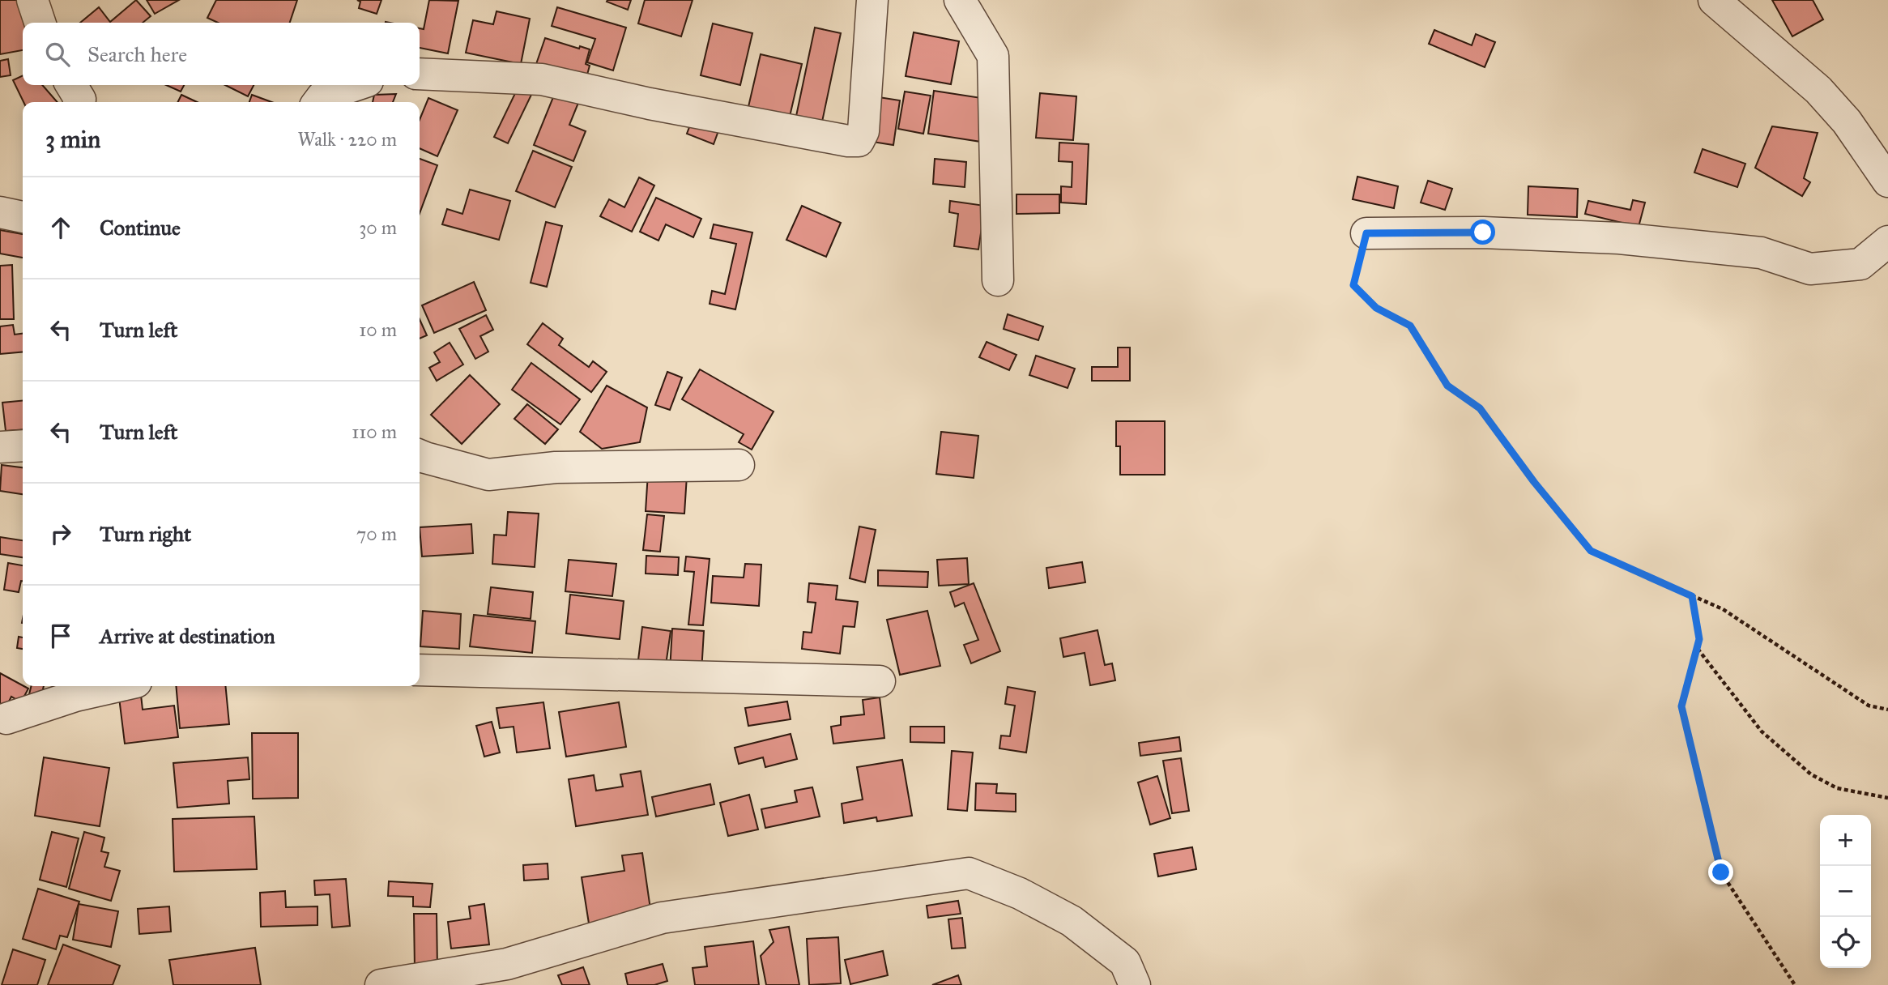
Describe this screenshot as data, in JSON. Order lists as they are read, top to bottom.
{
  "page": {
    "search": "Search here",
    "heading": ["3 min", "Walk · 220 m"],
    "list": [
      ["Continue", "30 m"],
      ["Turn left", "10 m"],
      ["Turn left", "110 m"],
      ["Turn right", "70 m"],
      "Arrive at destination"
    ],
    "map_buttons": ["+", "−"]
  }
}
